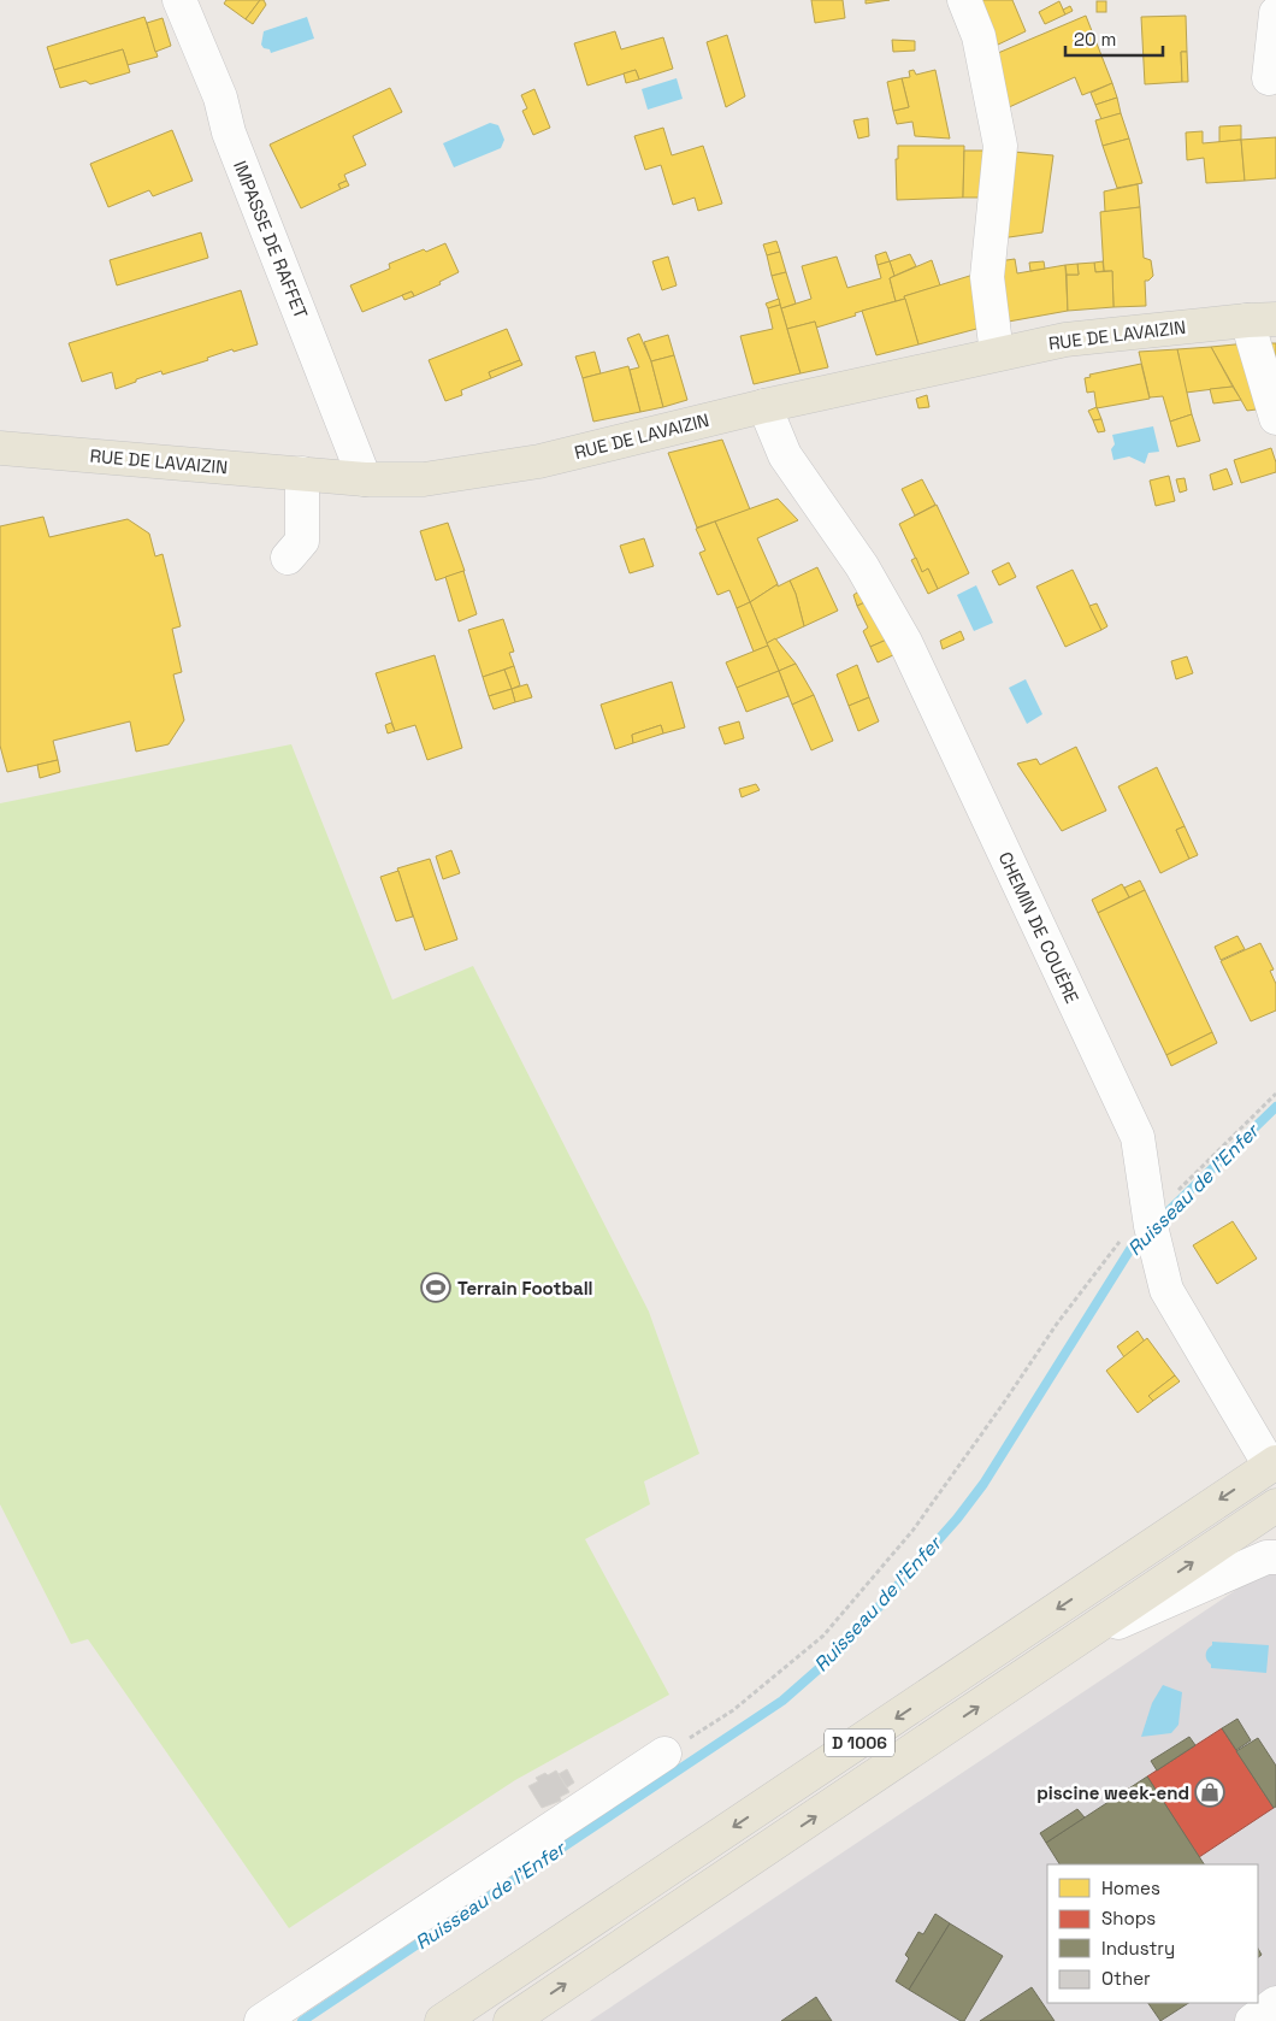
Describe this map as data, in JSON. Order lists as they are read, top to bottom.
{
  "streets": {
    "main road": ["RUE DE LAVAIZIN", "D 1006"],
    "street": ["IMPASSE DE RAFFET", "CHEMIN DE COUÈRE"]
  },
  "crossings": [
    ["IMPASSE DE RAFFET", "RUE DE LAVAIZIN"],
    ["RUE DE LAVAIZIN", "CHEMIN DE COUÈRE"],
    ["CHEMIN DE COUÈRE", "D 1006"]
  ],
  "water": ["Ruisseau de l'Enfer"],
  "places": {
    "sports": ["Terrain Football"],
    "shop": ["piscine week-end"]
  },
  "legend": [
    "Homes",
    "Shops",
    "Industry",
    "Other"
  ],
  "scale_bar": "20 m"
}
